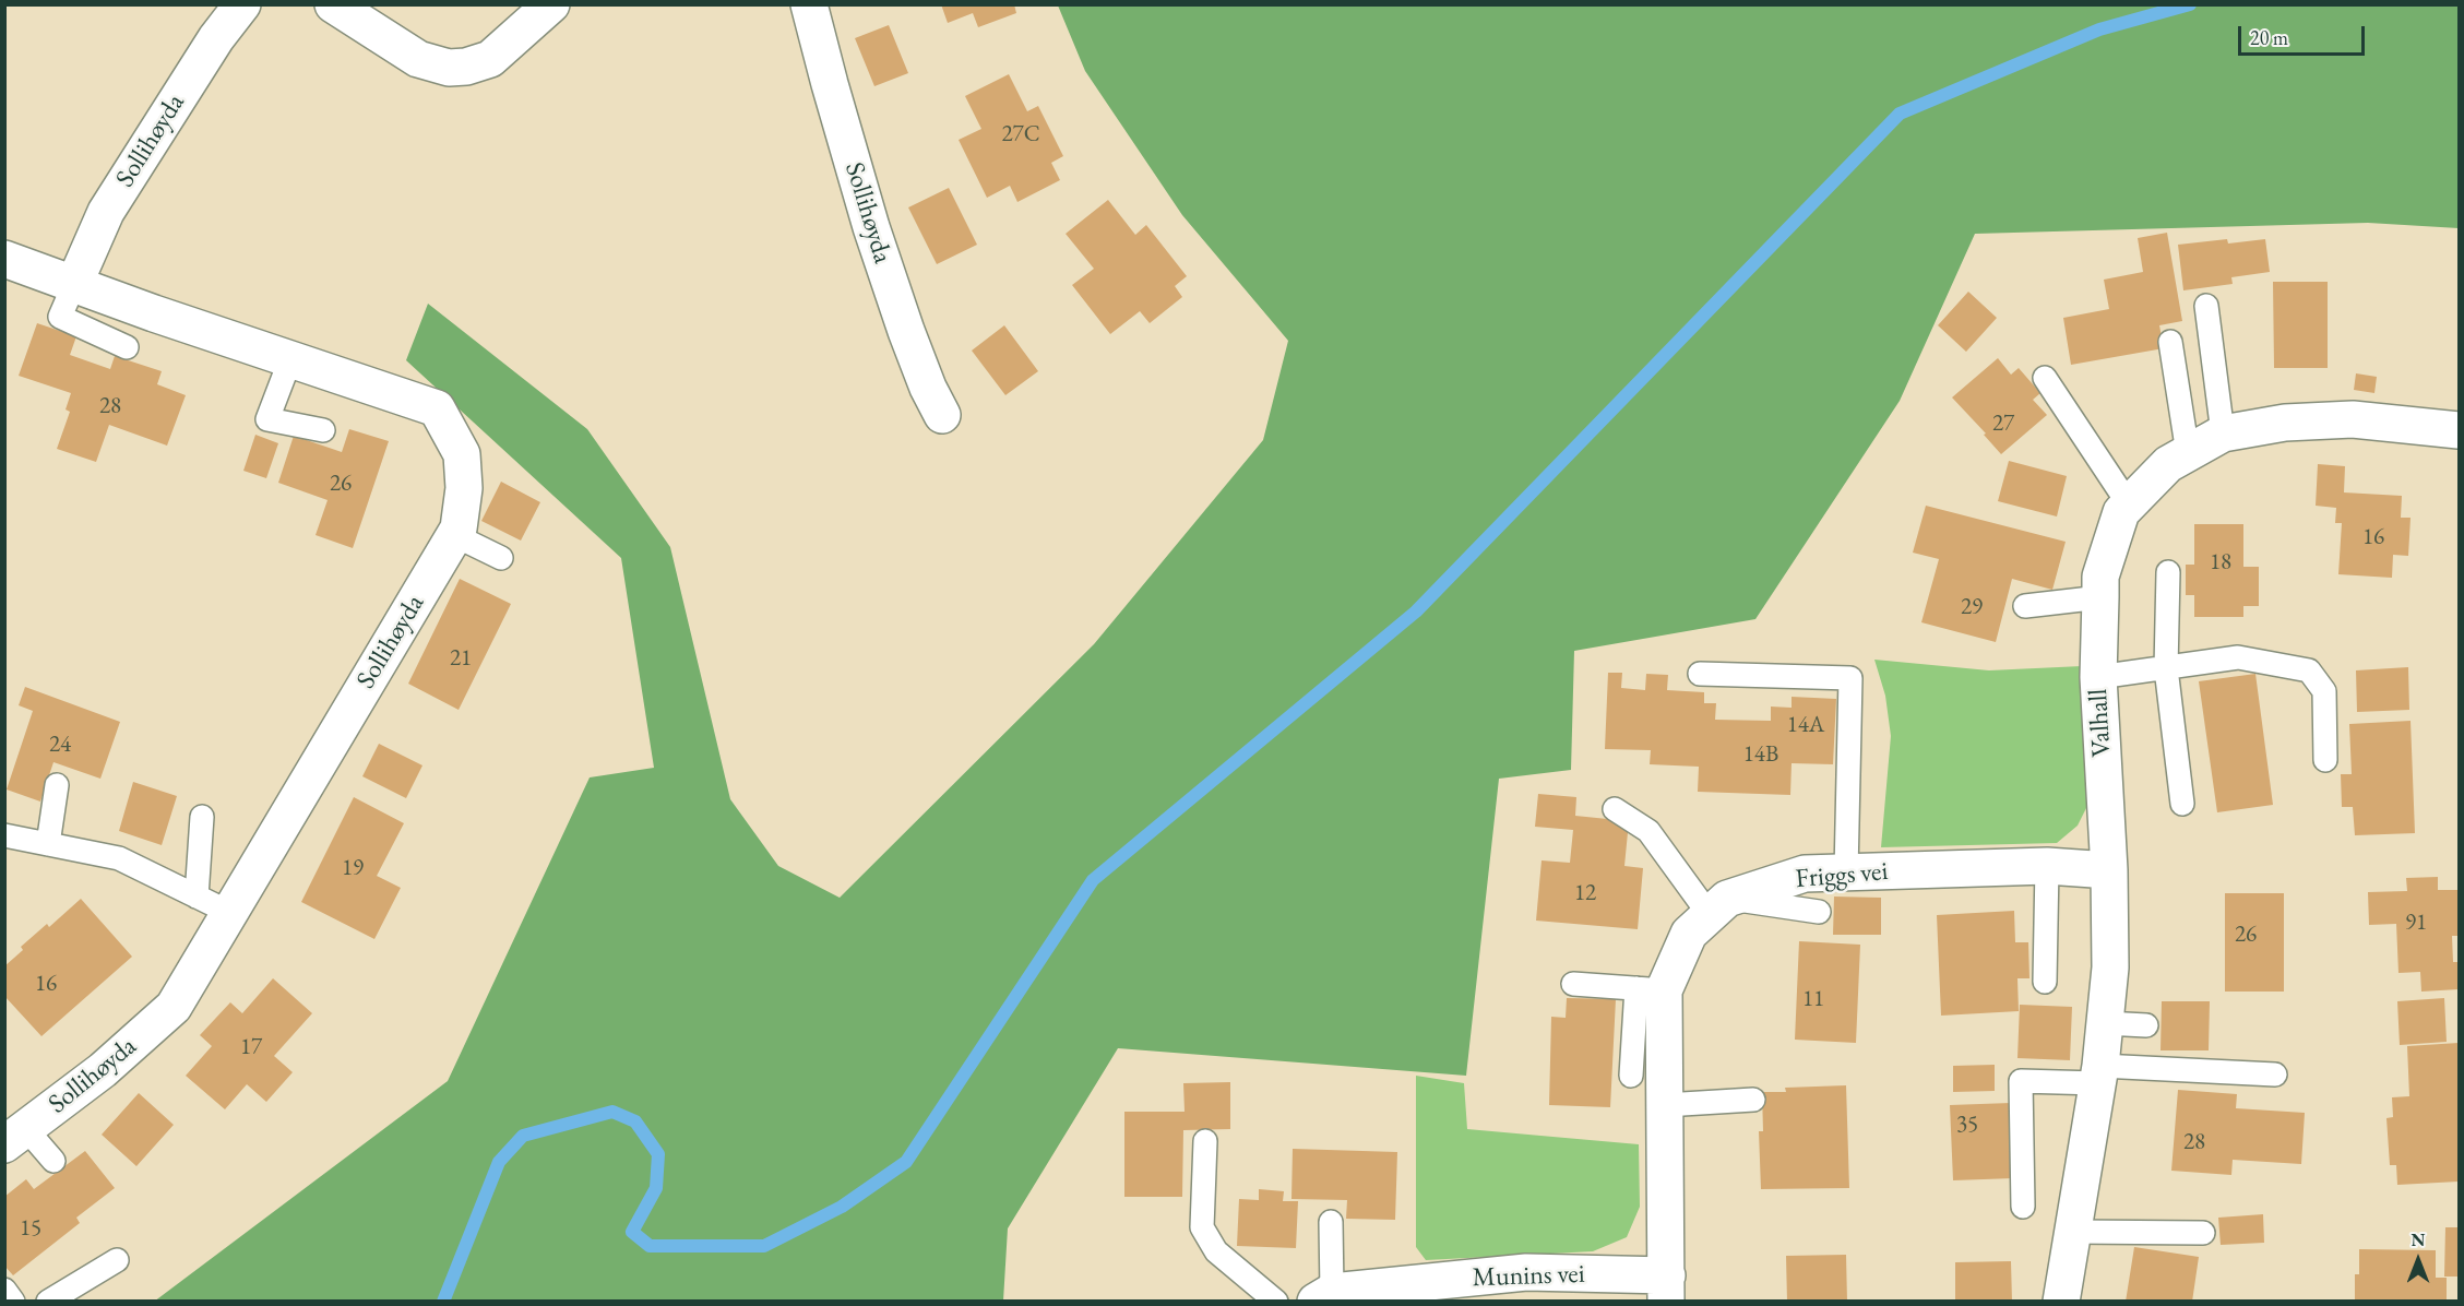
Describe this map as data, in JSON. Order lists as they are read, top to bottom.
{
  "streets": {
    "street": [
      "Sollihøyda",
      "Valhall",
      "Friggs vei",
      "Munins vei"
    ]
  },
  "crossings": [
    ["Valhall", "Friggs vei"],
    ["Friggs vei", "Munins vei"]
  ],
  "house_numbers": [
    "27C",
    "28",
    "27",
    "26",
    "16",
    "18",
    "29",
    "21",
    "14A",
    "24",
    "14B",
    "19",
    "12",
    "91",
    "26",
    "16",
    "11",
    "17",
    "35",
    "28",
    "15"
  ],
  "scale_bar": "20 m",
  "north": "top"
}
